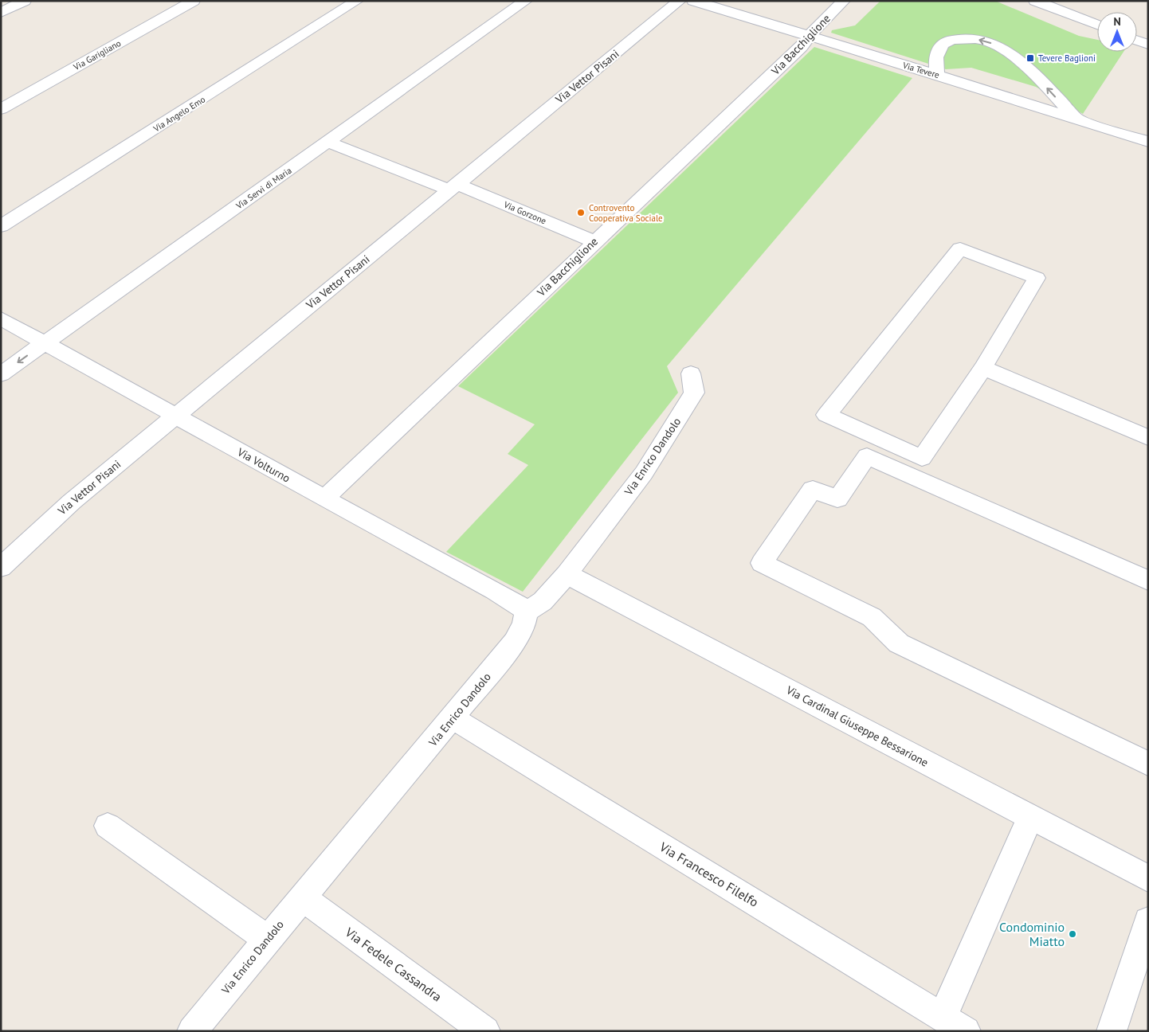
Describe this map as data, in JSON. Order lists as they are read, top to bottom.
{
  "streets": {
    "street": [
      "Via Bacchiglione",
      "Via Garigliano",
      "Via Tevere",
      "Via Vettor Pisani",
      "Via Angelo Emo",
      "Via Servi di Maria",
      "Via Gorzone",
      "Via Enrico Dandolo",
      "Via Volturno",
      "Via Cardinal Giuseppe Bessarione",
      "Via Francesco Filelfo",
      "Via Fedele Cassandra"
    ]
  },
  "crossings": [
    ["Via Bacchiglione", "Via Tevere"],
    ["Via Bacchiglione", "Via Gorzone"],
    ["Via Bacchiglione", "Via Volturno"],
    ["Via Vettor Pisani", "Via Gorzone"],
    ["Via Vettor Pisani", "Via Volturno"],
    ["Via Servi di Maria", "Via Gorzone"],
    ["Via Servi di Maria", "Via Volturno"],
    ["Via Enrico Dandolo", "Via Volturno"],
    ["Via Enrico Dandolo", "Via Cardinal Giuseppe Bessarione"],
    ["Via Enrico Dandolo", "Via Francesco Filelfo"],
    ["Via Enrico Dandolo", "Via Fedele Cassandra"]
  ],
  "places": {
    "transit": ["Tevere Baglioni"],
    "other": ["Controvento Cooperativa Sociale", "Condominio Miatto"]
  },
  "north": "top"
}
